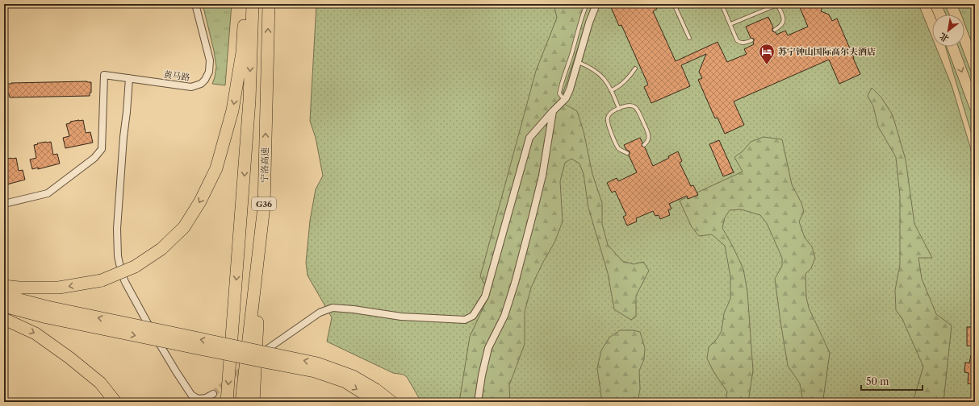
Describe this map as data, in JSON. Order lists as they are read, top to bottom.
{
  "streets": {
    "highway": ["宁洛高速", "G36"],
    "street": ["黄马路"]
  },
  "places": {
    "hotel": ["苏宁钟山国际高尔夫酒店"]
  },
  "scale_bar": "50 m",
  "north": "bottom left"
}
